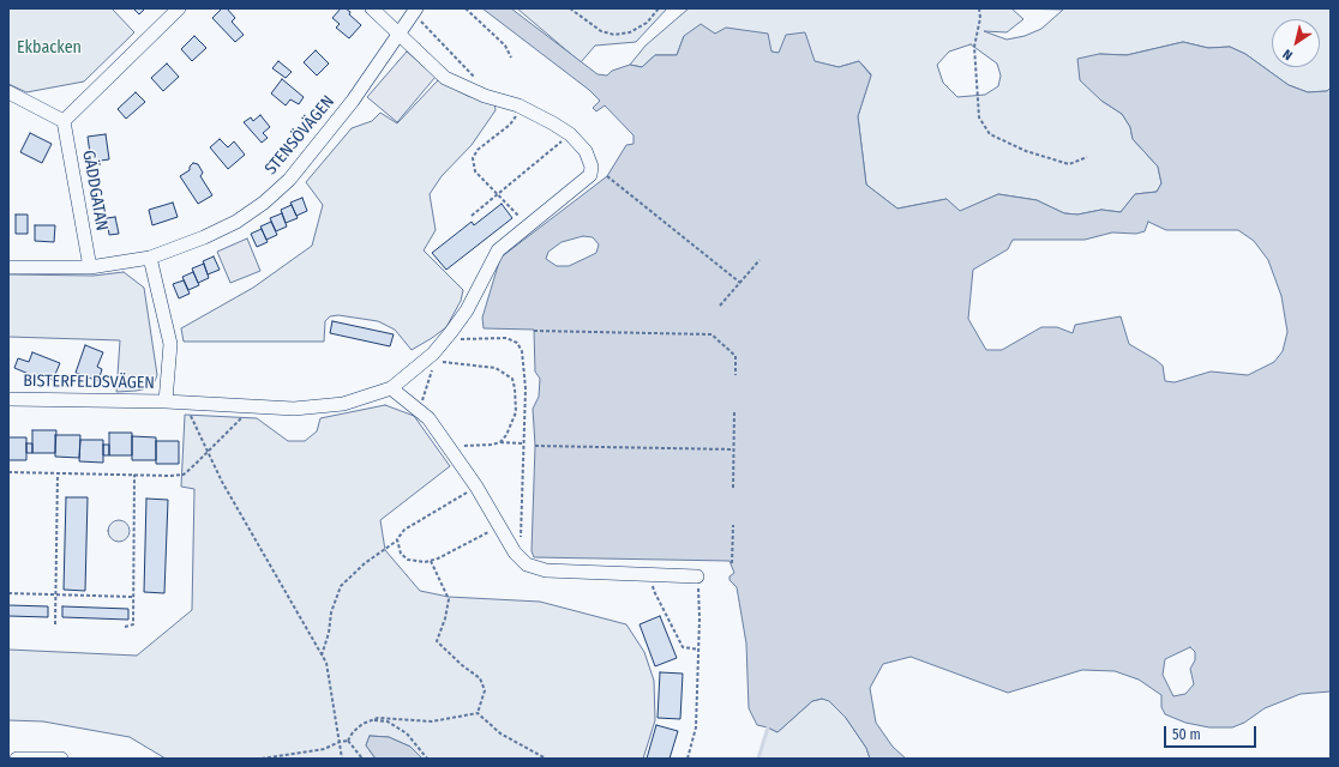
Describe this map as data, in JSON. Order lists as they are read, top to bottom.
{
  "streets": {
    "street": ["STENSÖVÄGEN", "GÄDDGATAN", "BISTERFELDSVÄGEN"]
  },
  "crossings": [
    ["STENSÖVÄGEN", "GÄDDGATAN"],
    ["STENSÖVÄGEN", "BISTERFELDSVÄGEN"]
  ],
  "parks": ["Ekbacken"],
  "scale_bar": "50 m",
  "north": "bottom left"
}
